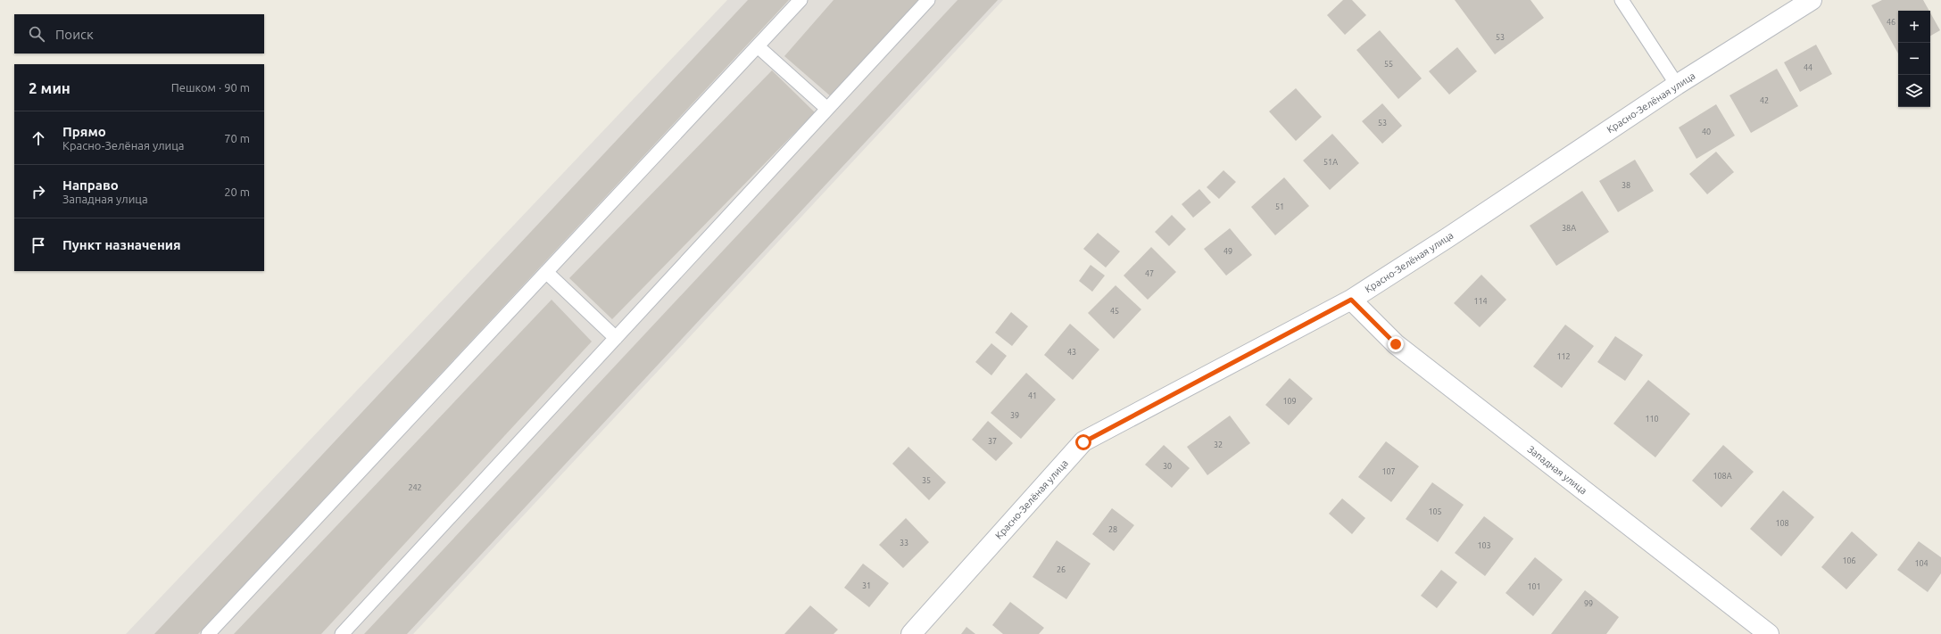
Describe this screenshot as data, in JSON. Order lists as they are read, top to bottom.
{
  "streets": {
    "street": ["Красно-Зелёная улица", "Западная улица"]
  },
  "crossings": [
    ["Красно-Зелёная улица", "Западная улица"]
  ],
  "house_numbers": [
    "46",
    "53",
    "55",
    "44",
    "42",
    "53",
    "40",
    "51А",
    "38",
    "51",
    "38А",
    "49",
    "47",
    "114",
    "45",
    "43",
    "112",
    "41",
    "109",
    "39",
    "110",
    "37",
    "32",
    "30",
    "107",
    "108А",
    "35",
    "242",
    "105",
    "108",
    "28",
    "33",
    "103",
    "106",
    "104",
    "26",
    "31",
    "101",
    "99"
  ],
  "page": {
    "map_buttons": ["+", "−"],
    "search": "Поиск",
    "heading": ["2 мин", "Пешком · 90 m"],
    "list": [
      ["Прямо", "Красно-Зелёная улица", "70 m"],
      ["Направо", "Западная улица", "20 m"],
      "Пункт назначения"
    ]
  }
}
